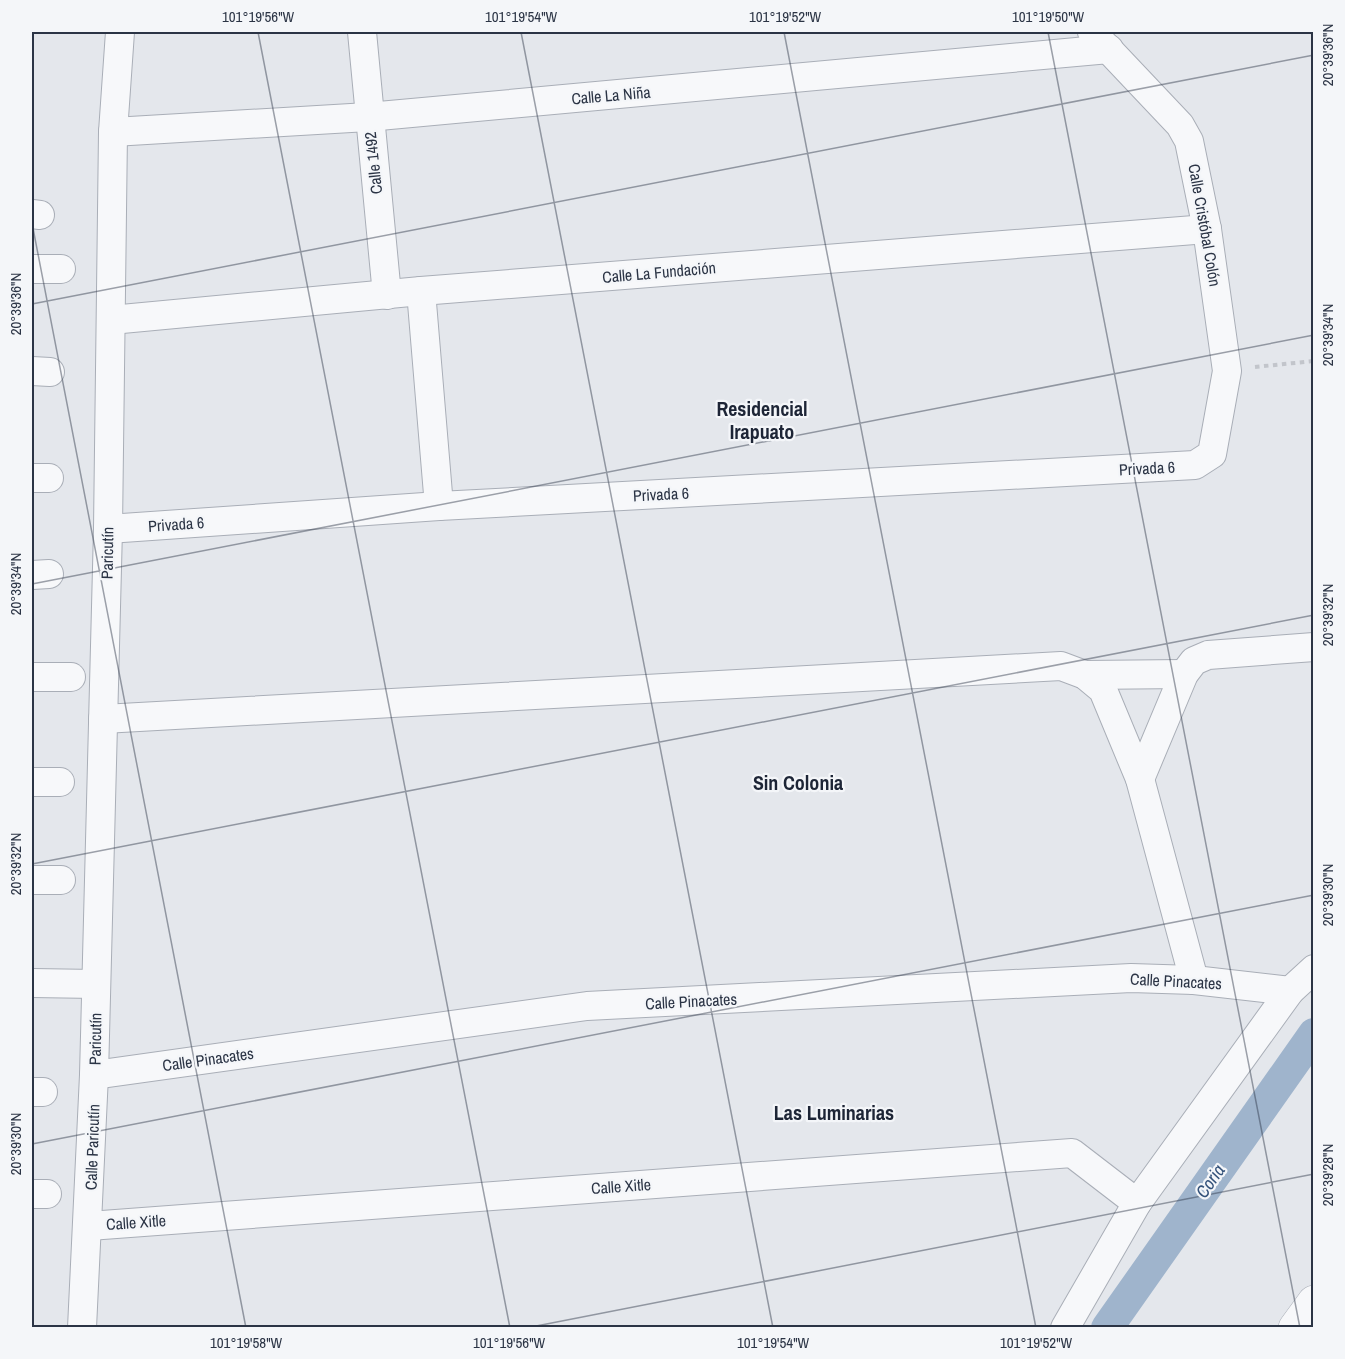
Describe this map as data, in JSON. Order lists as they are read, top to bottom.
{
  "streets": {
    "street": [
      "Calle La Niña",
      "Calle 1492",
      "Calle Cristóbal Colón",
      "Calle La Fundación",
      "Privada 6",
      "Paricutín",
      "Calle Pinacates",
      "Calle Paricutín",
      "Calle Xitle"
    ]
  },
  "crossings": [
    ["Calle La Niña", "Calle 1492"],
    ["Calle La Niña", "Calle Cristóbal Colón"],
    ["Calle La Niña", "Paricutín"],
    ["Calle 1492", "Calle La Fundación"],
    ["Calle Cristóbal Colón", "Calle La Fundación"],
    ["Calle Cristóbal Colón", "Privada 6"],
    ["Calle La Fundación", "Paricutín"],
    ["Privada 6", "Paricutín"],
    ["Paricutín", "Calle Pinacates"],
    ["Paricutín", "Calle Paricutín"],
    ["Calle Pinacates", "Calle Paricutín"],
    ["Calle Paricutín", "Calle Xitle"]
  ],
  "districts": ["Residencial Irapuato", "Sin Colonia", "Las Luminarias"],
  "water": ["Coria"],
  "coordinates": [
    "101°19'56\"W",
    "101°19'54\"W",
    "101°19'52\"W",
    "101°19'50\"W",
    "20°39'36\"N",
    "20°39'34\"N",
    "20°39'32\"N",
    "20°39'30\"N",
    "20°39'28\"N",
    "101°19'58\"W"
  ]
}
